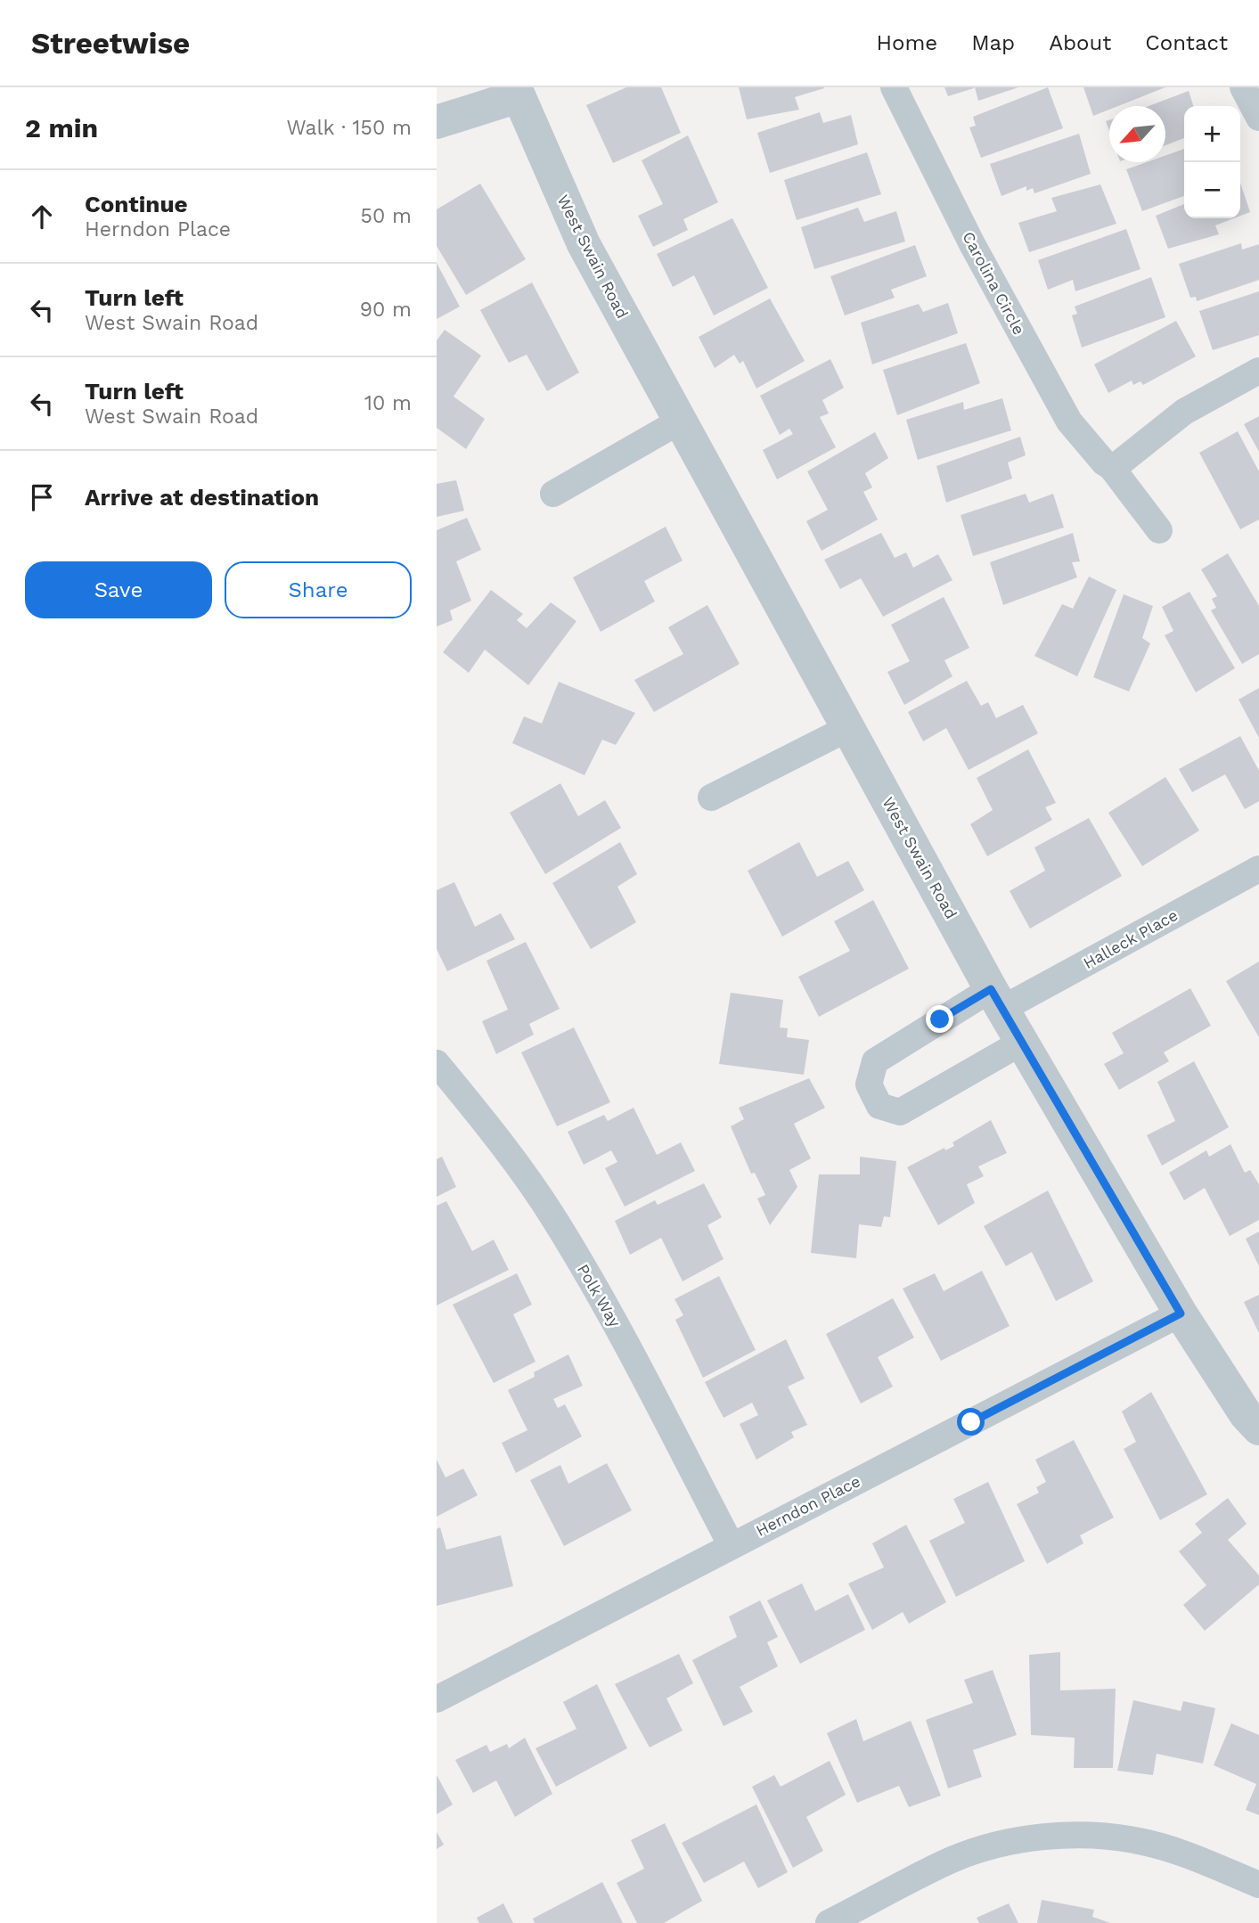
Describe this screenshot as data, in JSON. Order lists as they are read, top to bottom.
{
  "streets": {
    "street": [
      "West Swain Road",
      "Carolina Circle",
      "Halleck Place",
      "Polk Way",
      "Herndon Place"
    ]
  },
  "crossings": [
    ["West Swain Road", "Halleck Place"],
    ["West Swain Road", "Herndon Place"],
    ["Polk Way", "Herndon Place"]
  ],
  "north": "bottom left",
  "page": {
    "header": "Streetwise",
    "nav": [
      "Home",
      "Map",
      "About",
      "Contact"
    ],
    "heading": ["2 min", "Walk · 150 m"],
    "map_buttons": ["+", "−"],
    "list": [
      ["Continue", "Herndon Place", "50 m"],
      ["Turn left", "West Swain Road", "90 m"],
      ["Turn left", "West Swain Road", "10 m"],
      "Arrive at destination"
    ],
    "buttons": ["Save", "Share"]
  }
}
